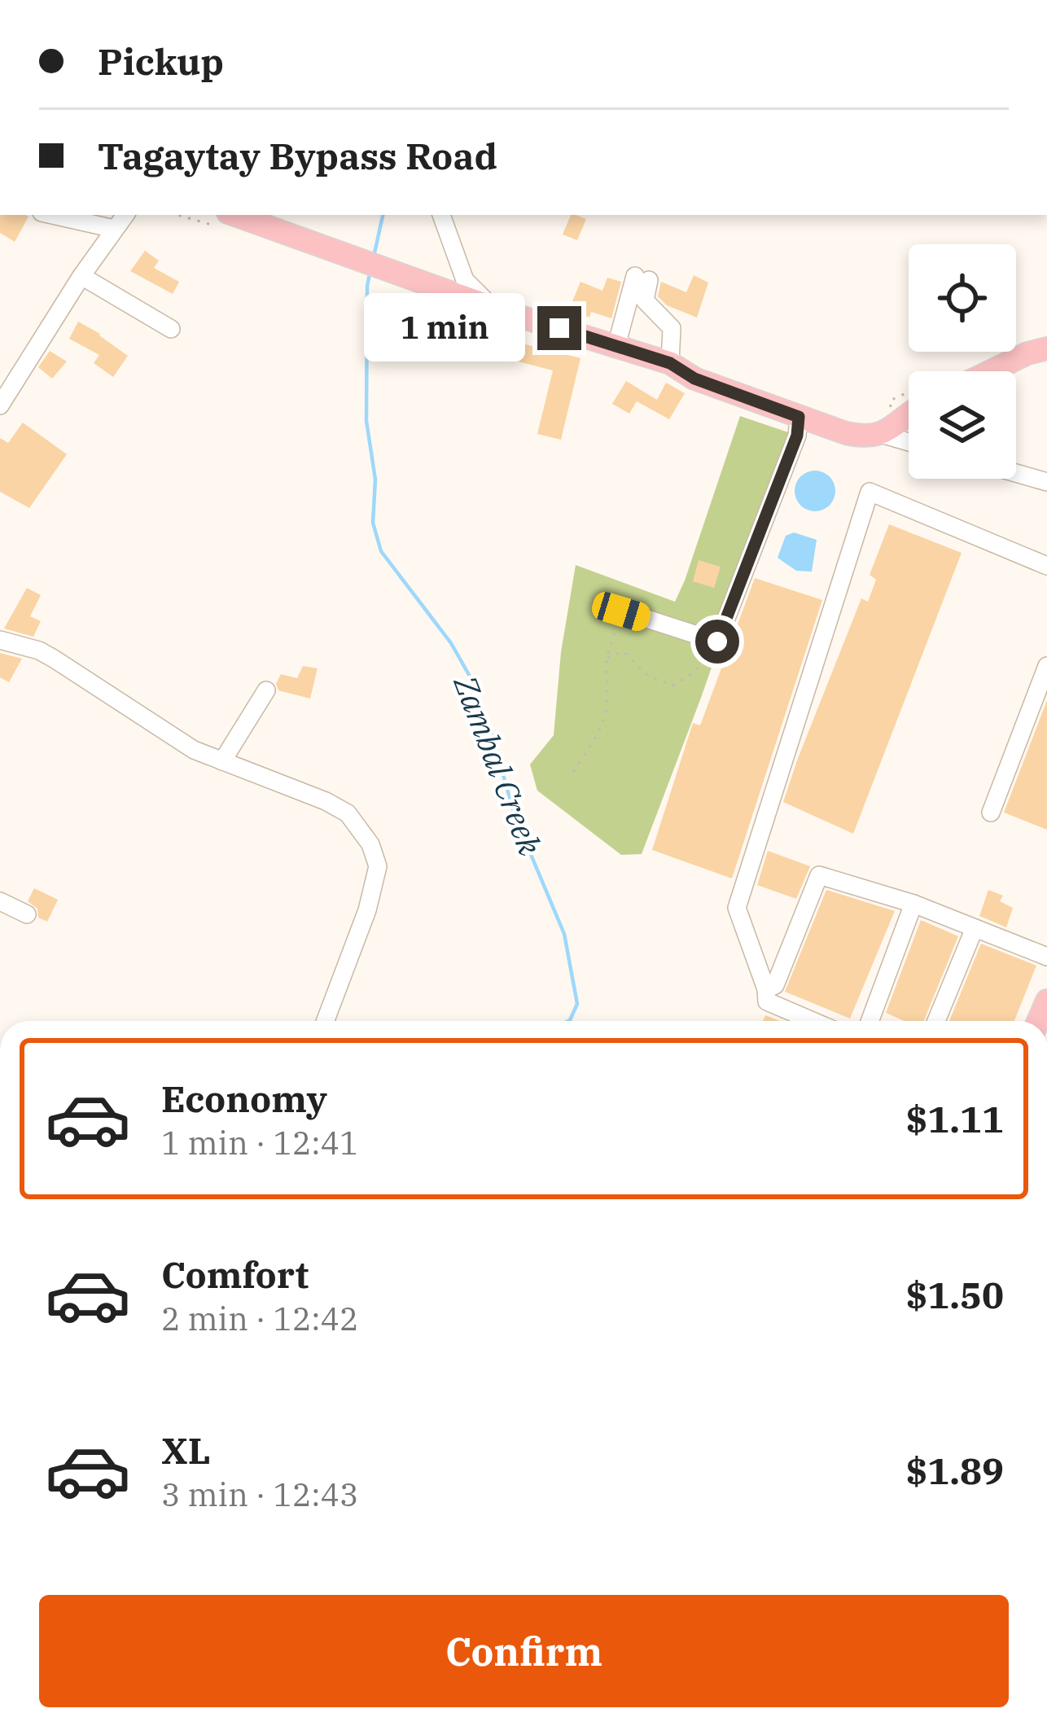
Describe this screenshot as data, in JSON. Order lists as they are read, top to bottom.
{
  "water": ["Zambal Creek"],
  "page": {
    "banner": ["Pickup", "Tagaytay Bypass Road"],
    "bubble": "1 min",
    "list": [
      {
        "name": "Economy",
        "note": "1 min · 12:41",
        "value": "$1.11"
      },
      {
        "name": "Comfort",
        "note": "2 min · 12:42",
        "value": "$1.50"
      },
      {
        "name": "XL",
        "note": "3 min · 12:43",
        "value": "$1.89"
      }
    ],
    "buttons": "Confirm"
  }
}
